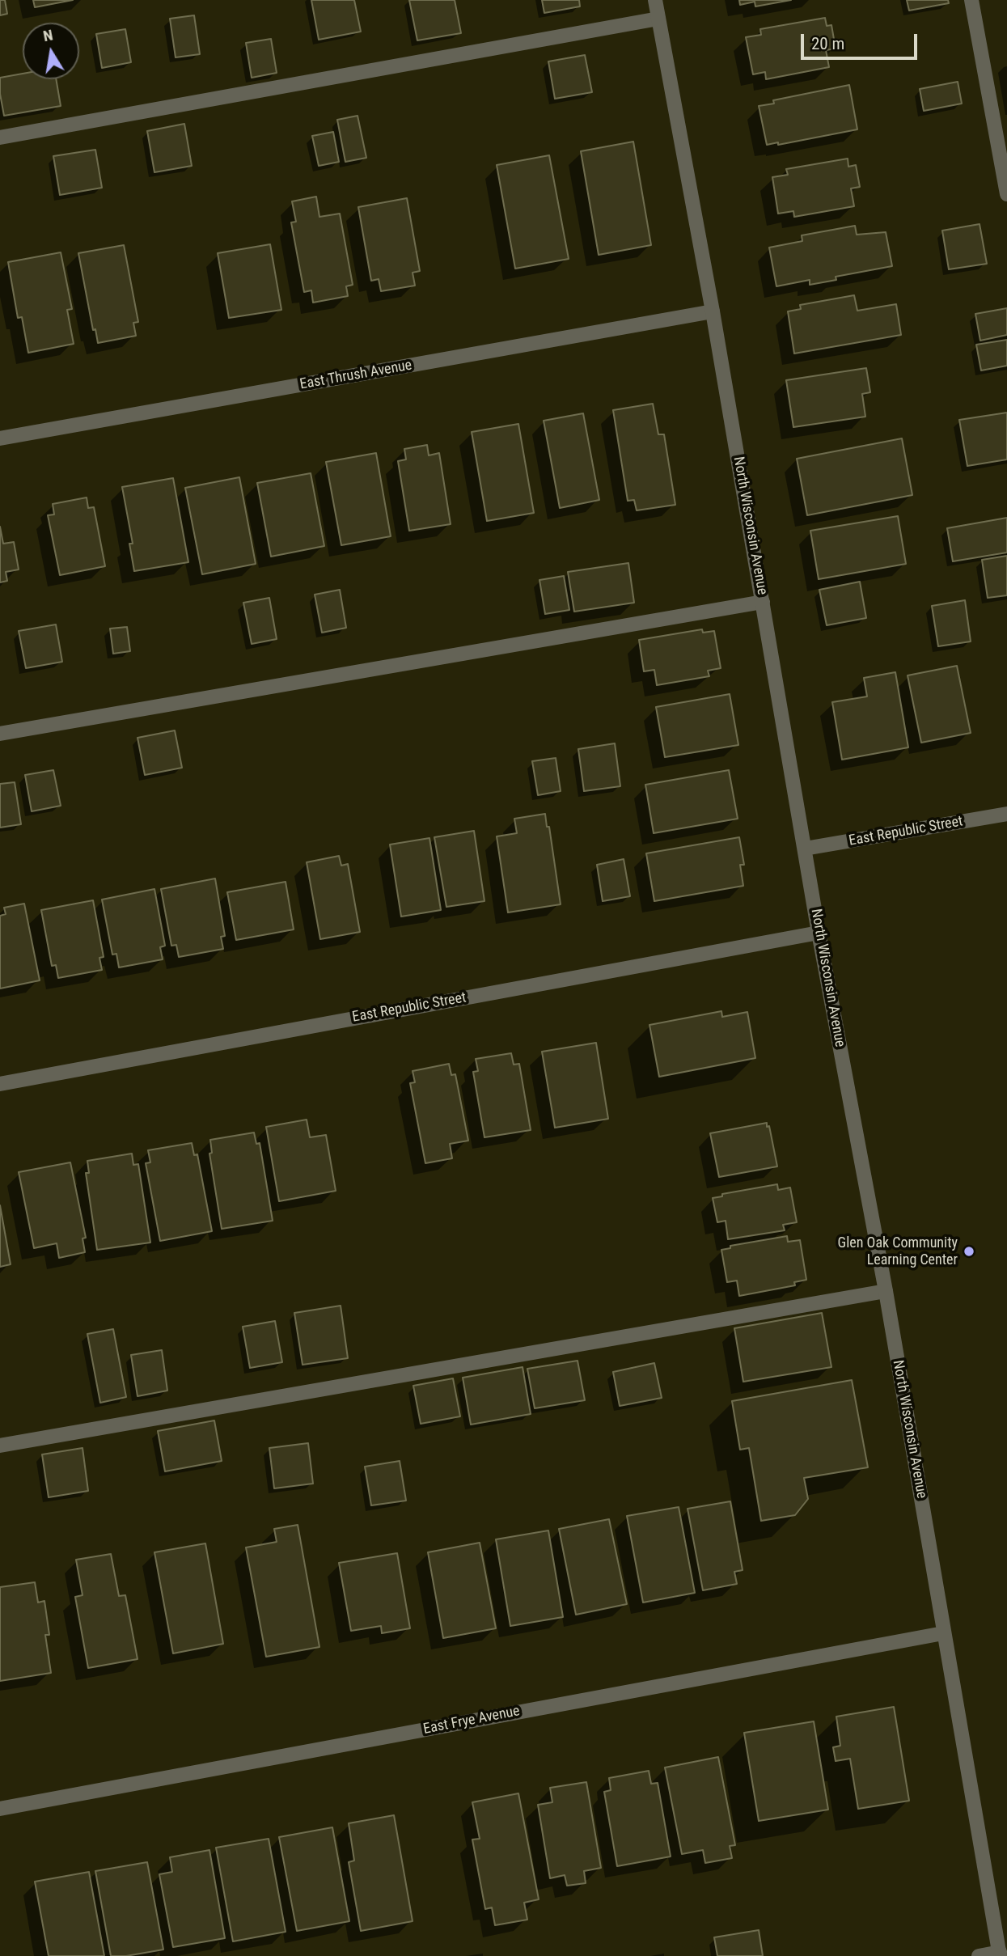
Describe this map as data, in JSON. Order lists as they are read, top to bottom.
{
  "streets": {
    "street": [
      "East Thrush Avenue",
      "North Wisconsin Avenue",
      "East Republic Street",
      "East Frye Avenue"
    ]
  },
  "crossings": [
    ["East Thrush Avenue", "North Wisconsin Avenue"],
    ["North Wisconsin Avenue", "East Republic Street"],
    ["North Wisconsin Avenue", "East Frye Avenue"]
  ],
  "places": ["Glen Oak Community Learning Center"],
  "scale_bar": "20 m",
  "north": "top"
}
